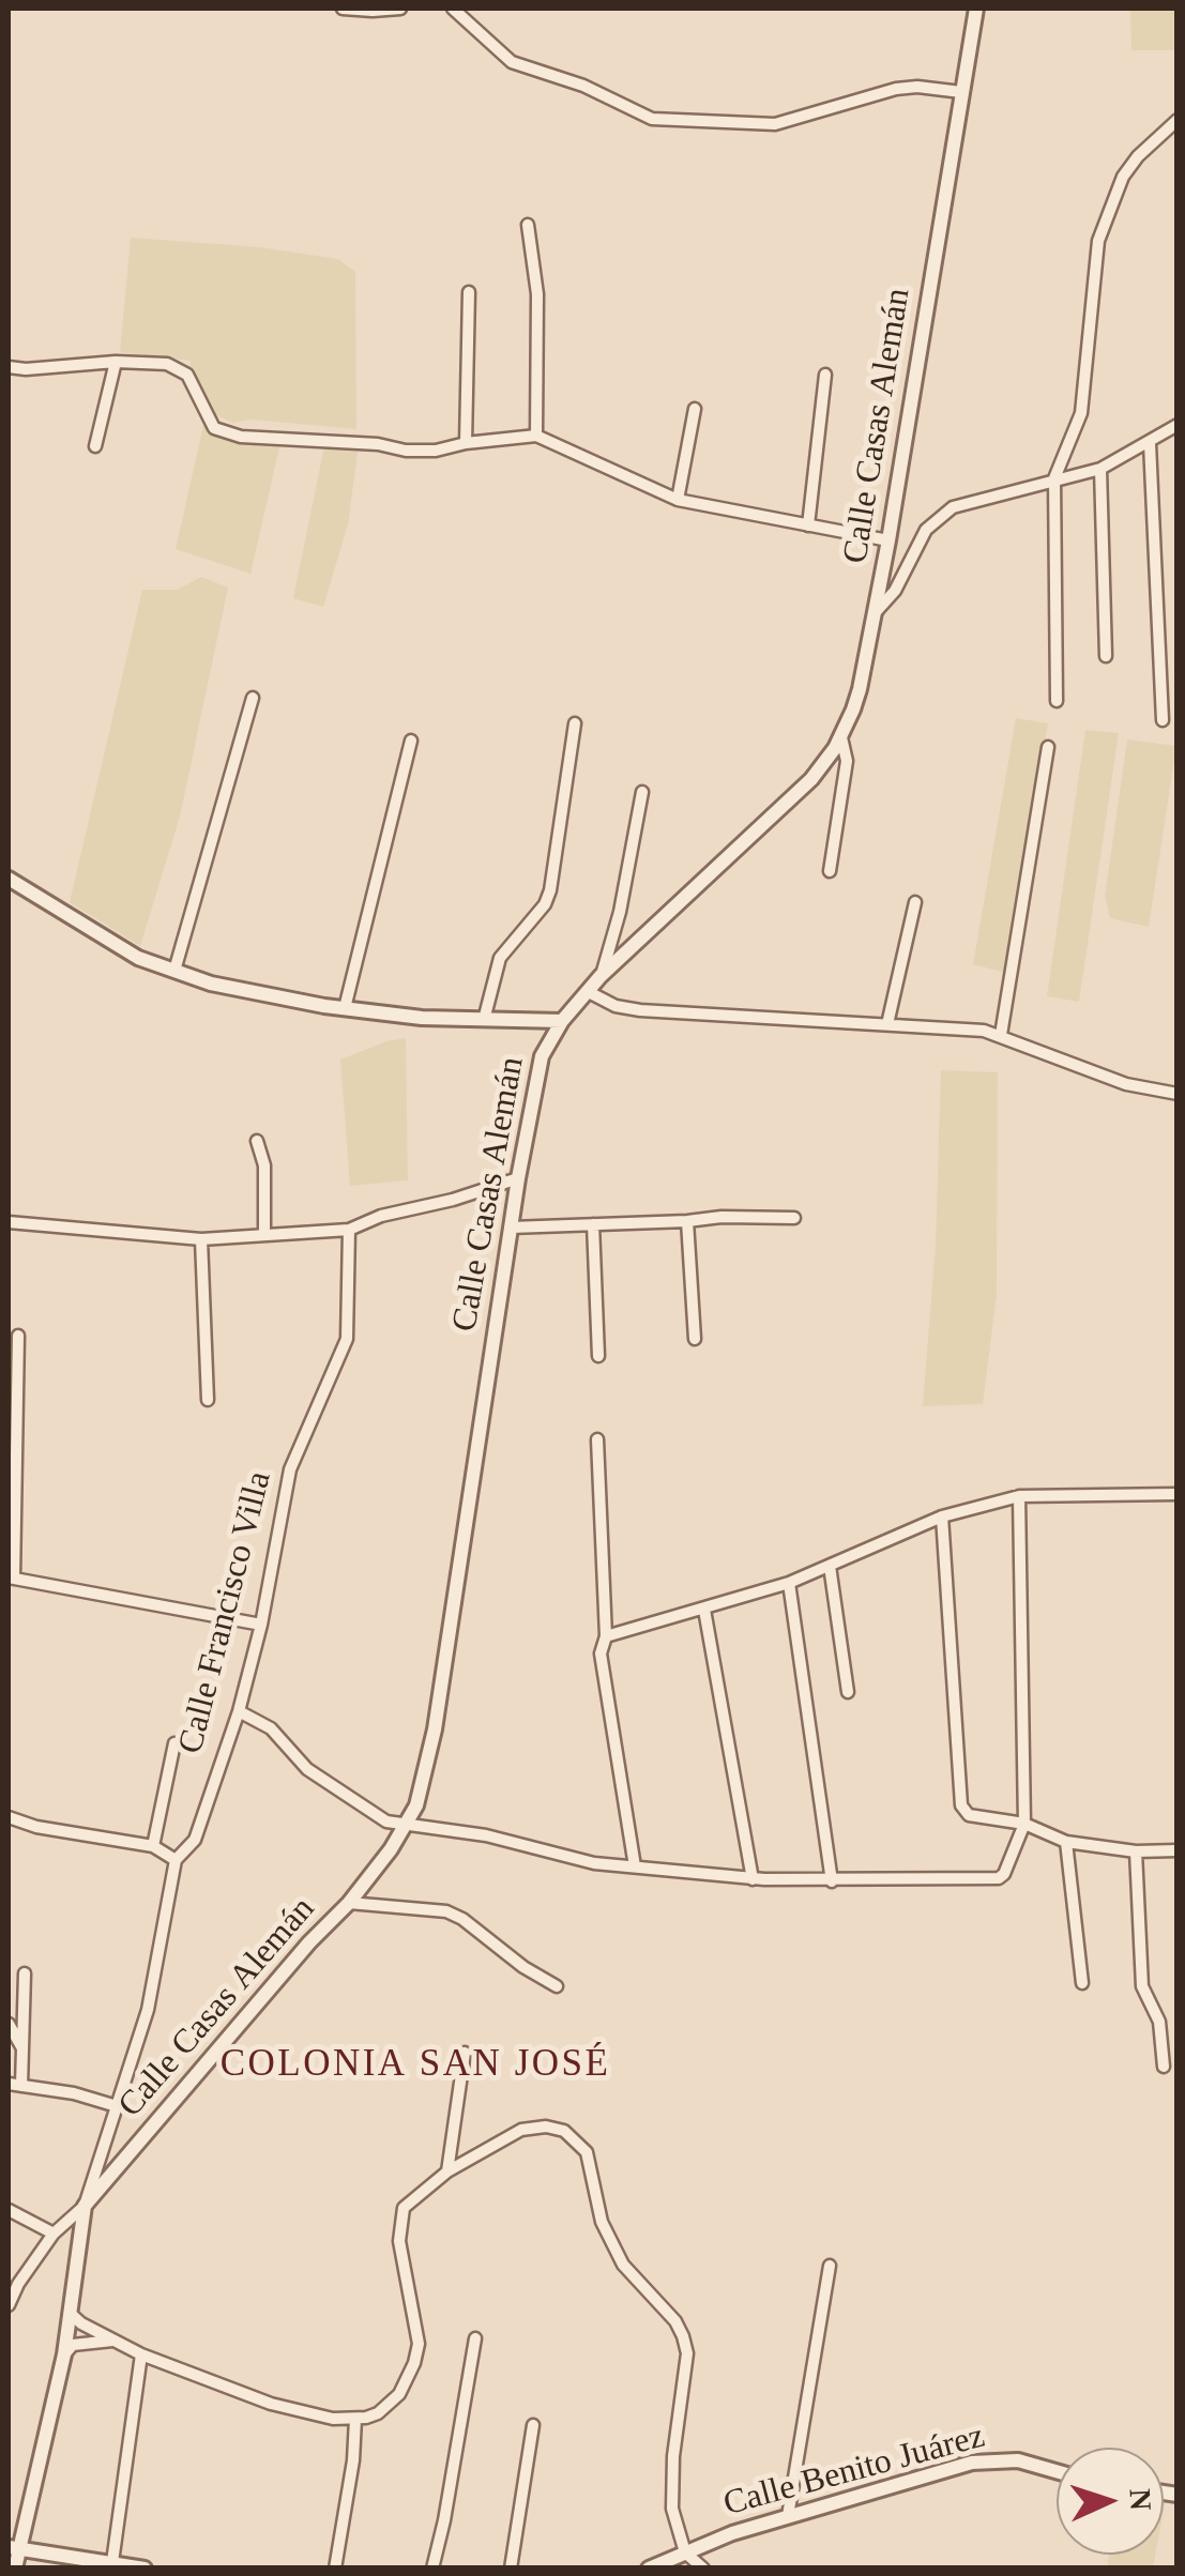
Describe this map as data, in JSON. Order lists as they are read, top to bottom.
{
  "streets": {
    "street": ["Calle Casas Alemán", "Calle Francisco Villa", "Calle Benito Juárez"]
  },
  "crossings": [
    ["Calle Casas Alemán", "Calle Francisco Villa"]
  ],
  "districts": ["COLONIA SAN JOSÉ"],
  "north": "right"
}
